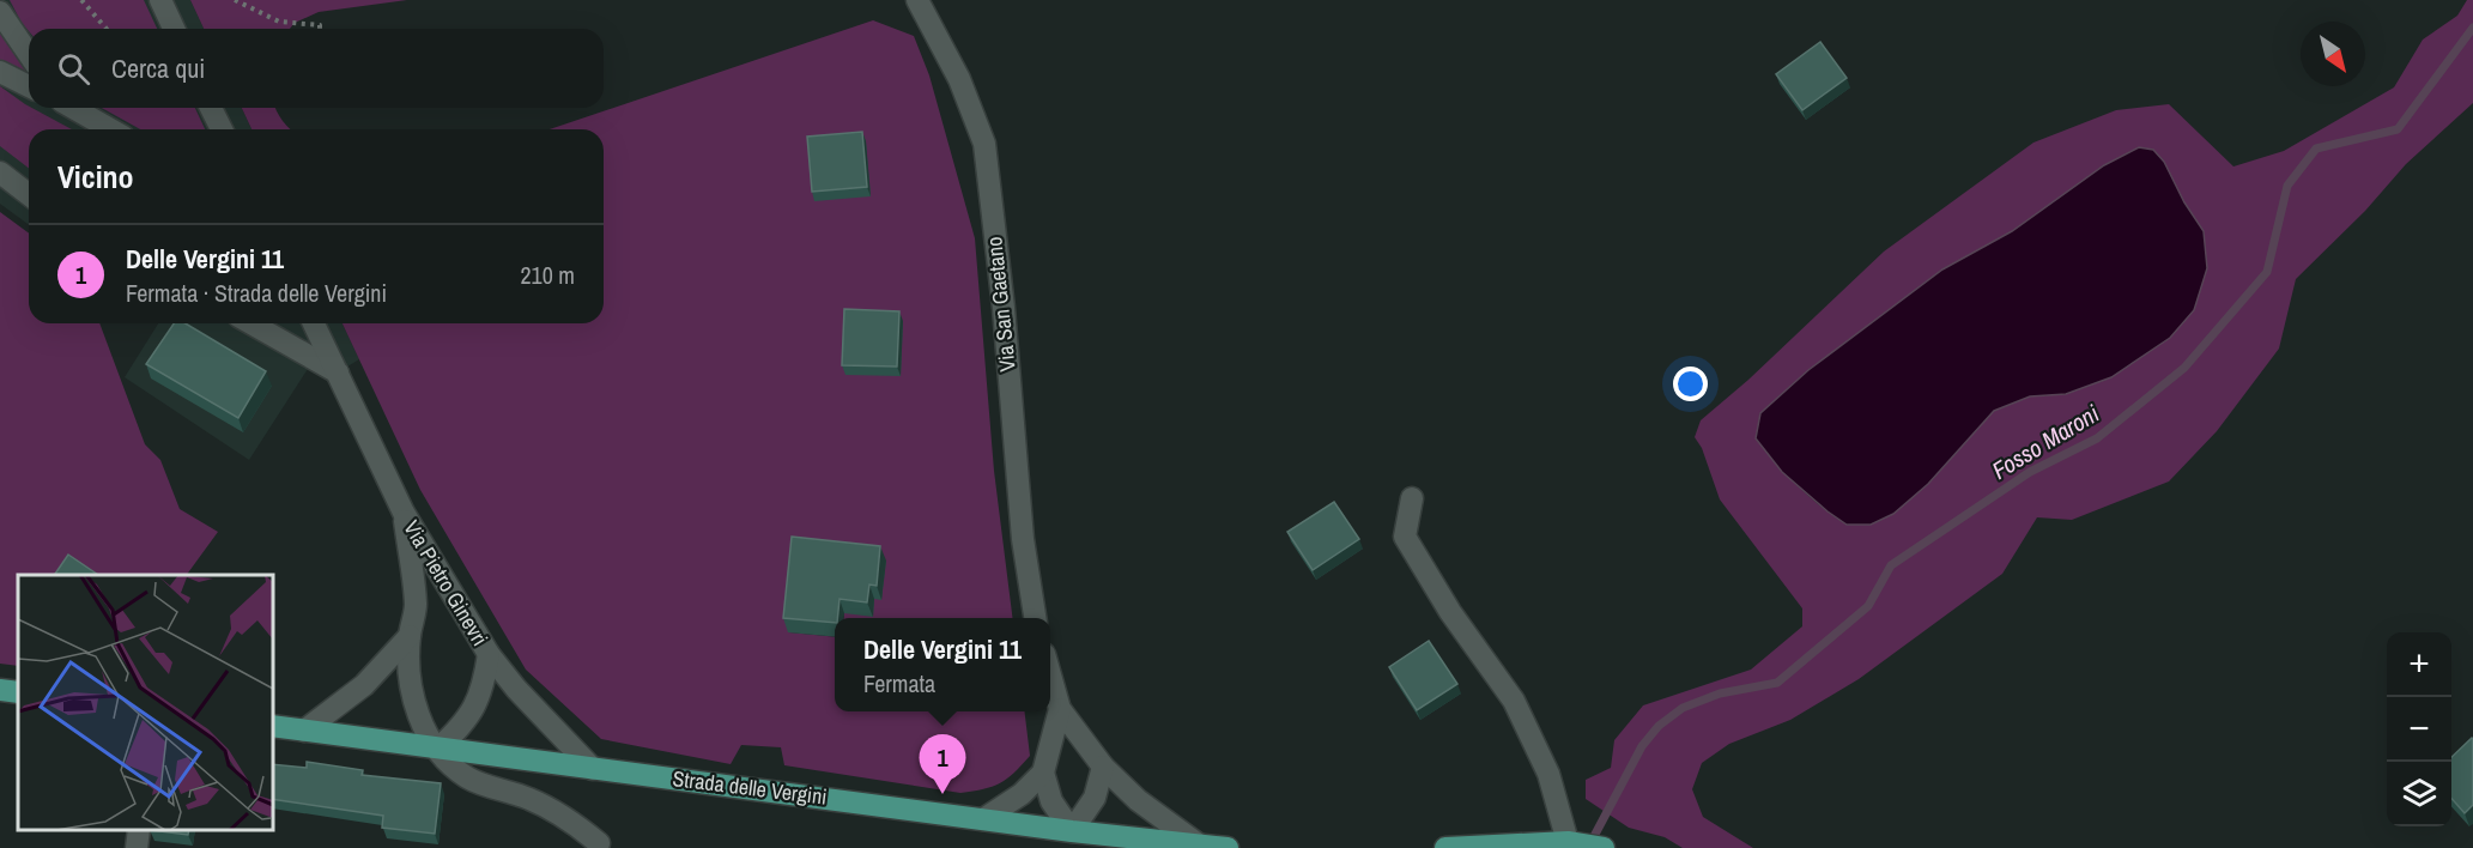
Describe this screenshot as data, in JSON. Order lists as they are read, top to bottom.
{
  "streets": {
    "main road": ["Strada delle Vergini"],
    "street": ["Via San Gaetano", "Via Pietro Ginevri"]
  },
  "crossings": [
    ["Via Pietro Ginevri", "Strada delle Vergini"]
  ],
  "water": ["Fosso Maroni"],
  "north": "bottom right",
  "page": {
    "search": "Cerca qui",
    "heading": "Vicino",
    "list": [
      {
        "mark": "1",
        "name": "Delle Vergini 11",
        "note": "Fermata · Strada delle Vergini",
        "value": "210 m"
      }
    ],
    "popup": ["Delle Vergini 11", "Fermata"],
    "map_buttons": ["+", "−"],
    "pins": "1"
  }
}
